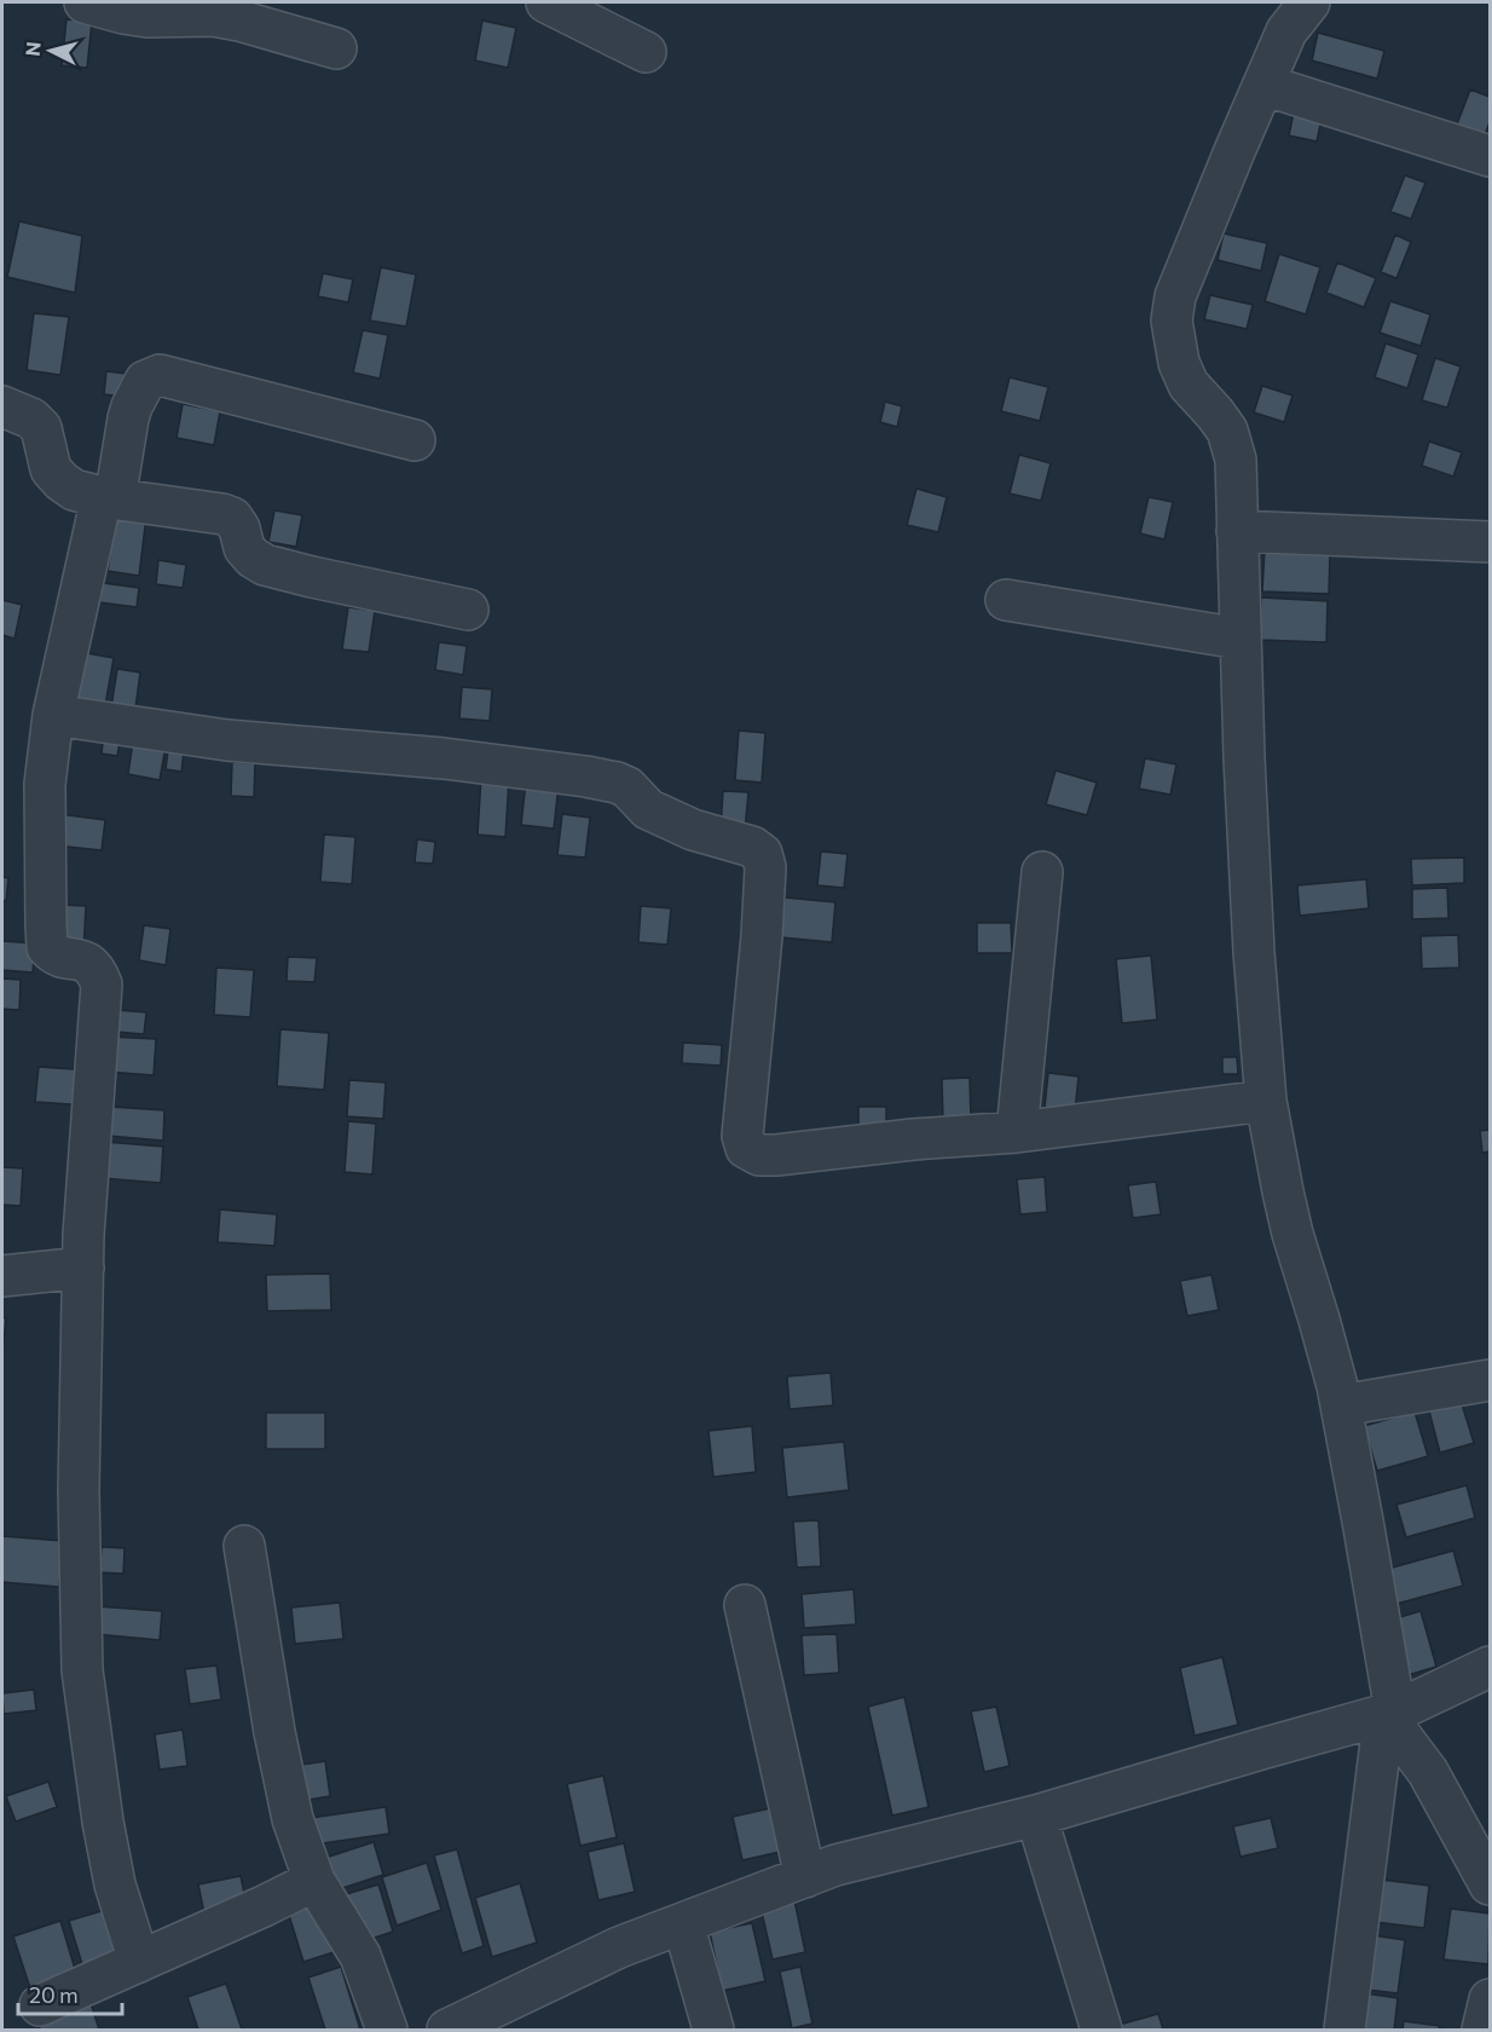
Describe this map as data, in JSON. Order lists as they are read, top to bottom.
{
  "scale_bar": "20 m",
  "north": "left"
}
